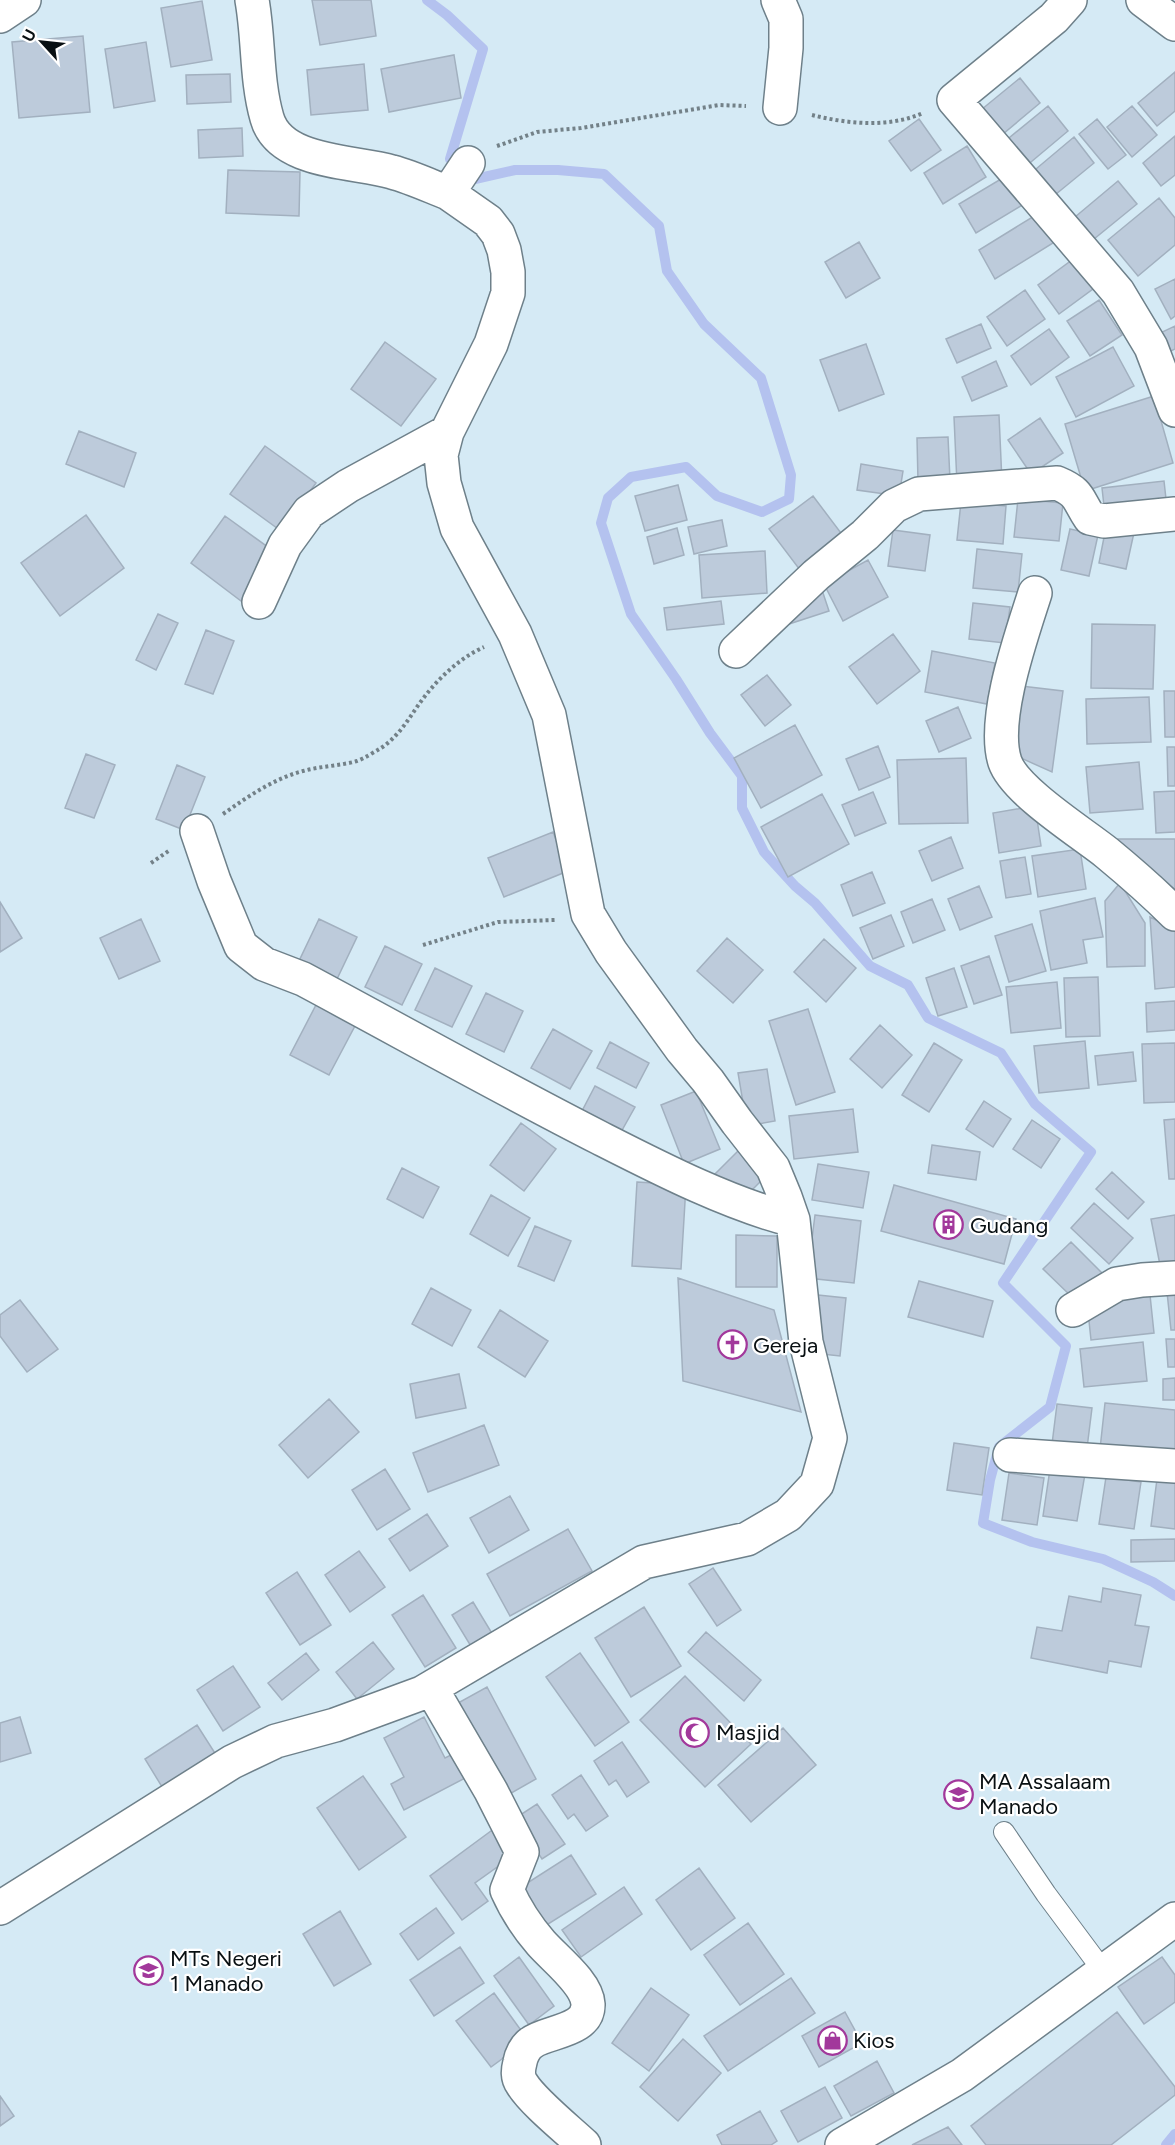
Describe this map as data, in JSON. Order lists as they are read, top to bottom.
{
  "places": {
    "building": ["Gudang"],
    "church": ["Gereja"],
    "mosque": ["Masjid"],
    "school or university": ["MA Assalaam Manado", "MTs Negeri 1 Manado"],
    "shop": ["Kios"]
  },
  "north": "top left"
}
